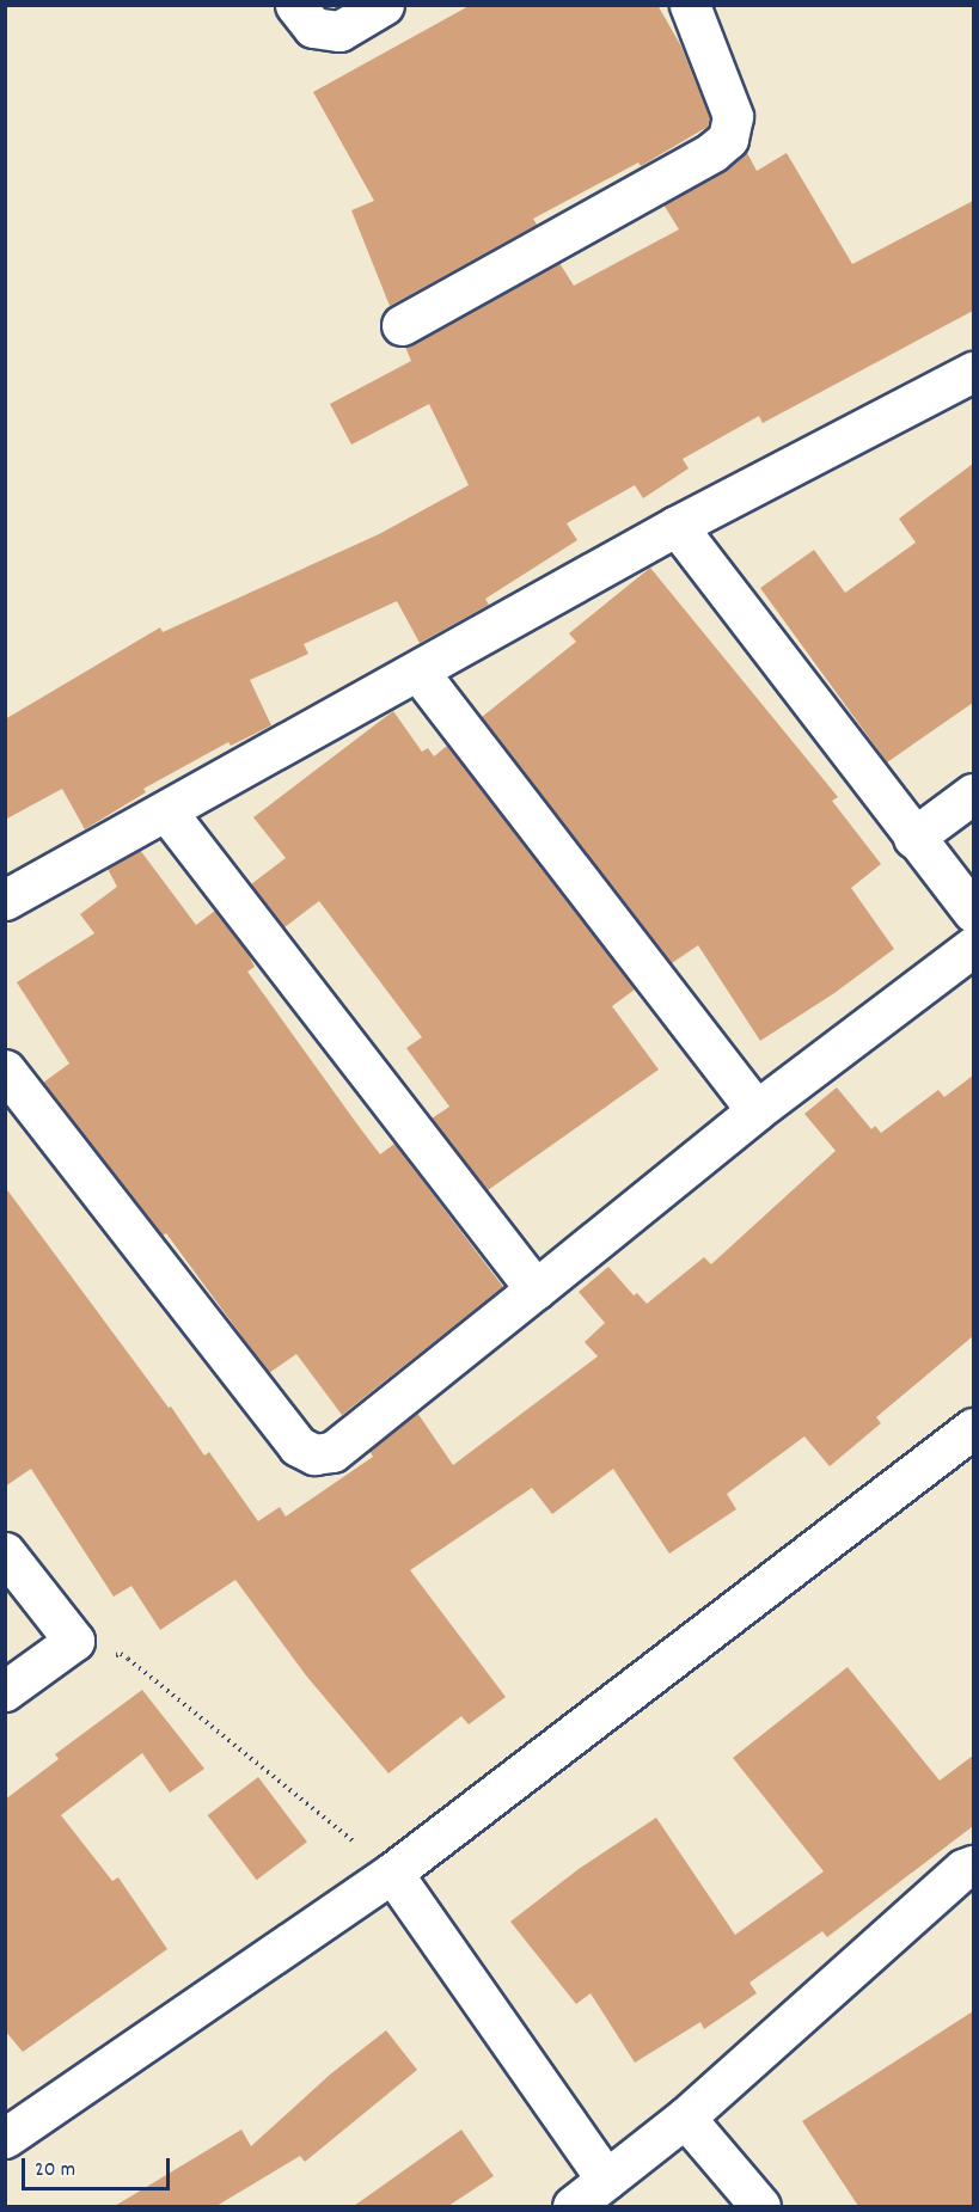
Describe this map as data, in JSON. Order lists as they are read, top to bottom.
{
  "scale_bar": "20 m"
}
